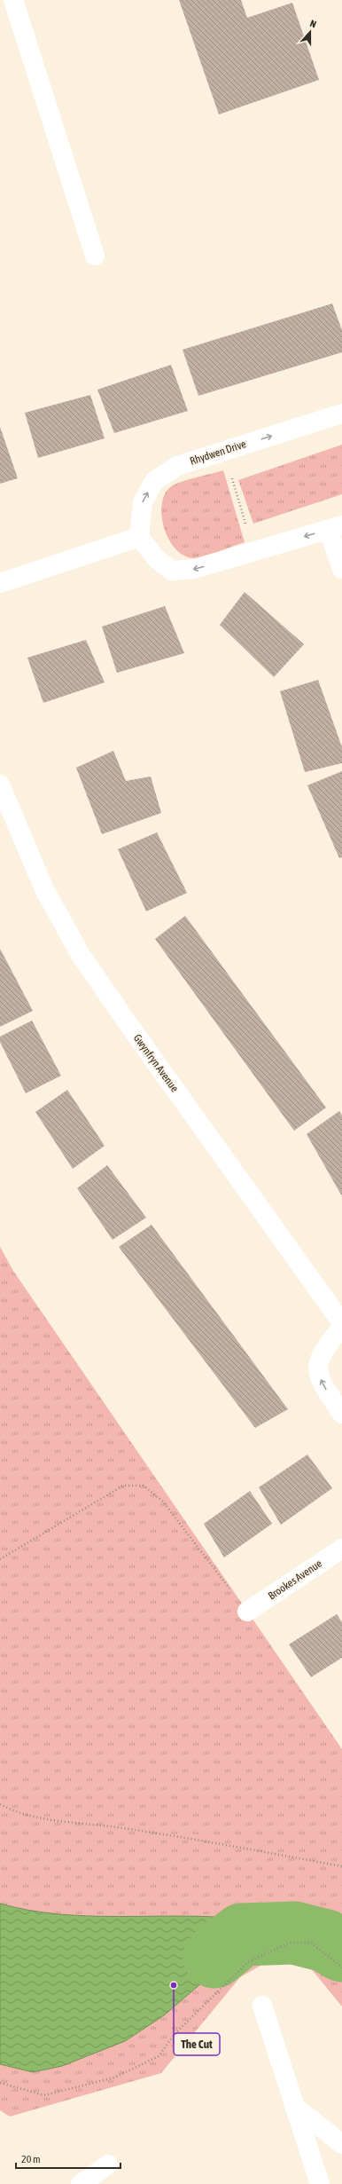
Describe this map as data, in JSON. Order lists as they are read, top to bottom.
{
  "streets": {
    "street": ["Rhydwen Drive", "Gwynfryn Avenue", "Brookes Avenue"]
  },
  "places": ["The Cut"],
  "scale_bar": "20 m",
  "north": "top"
}
